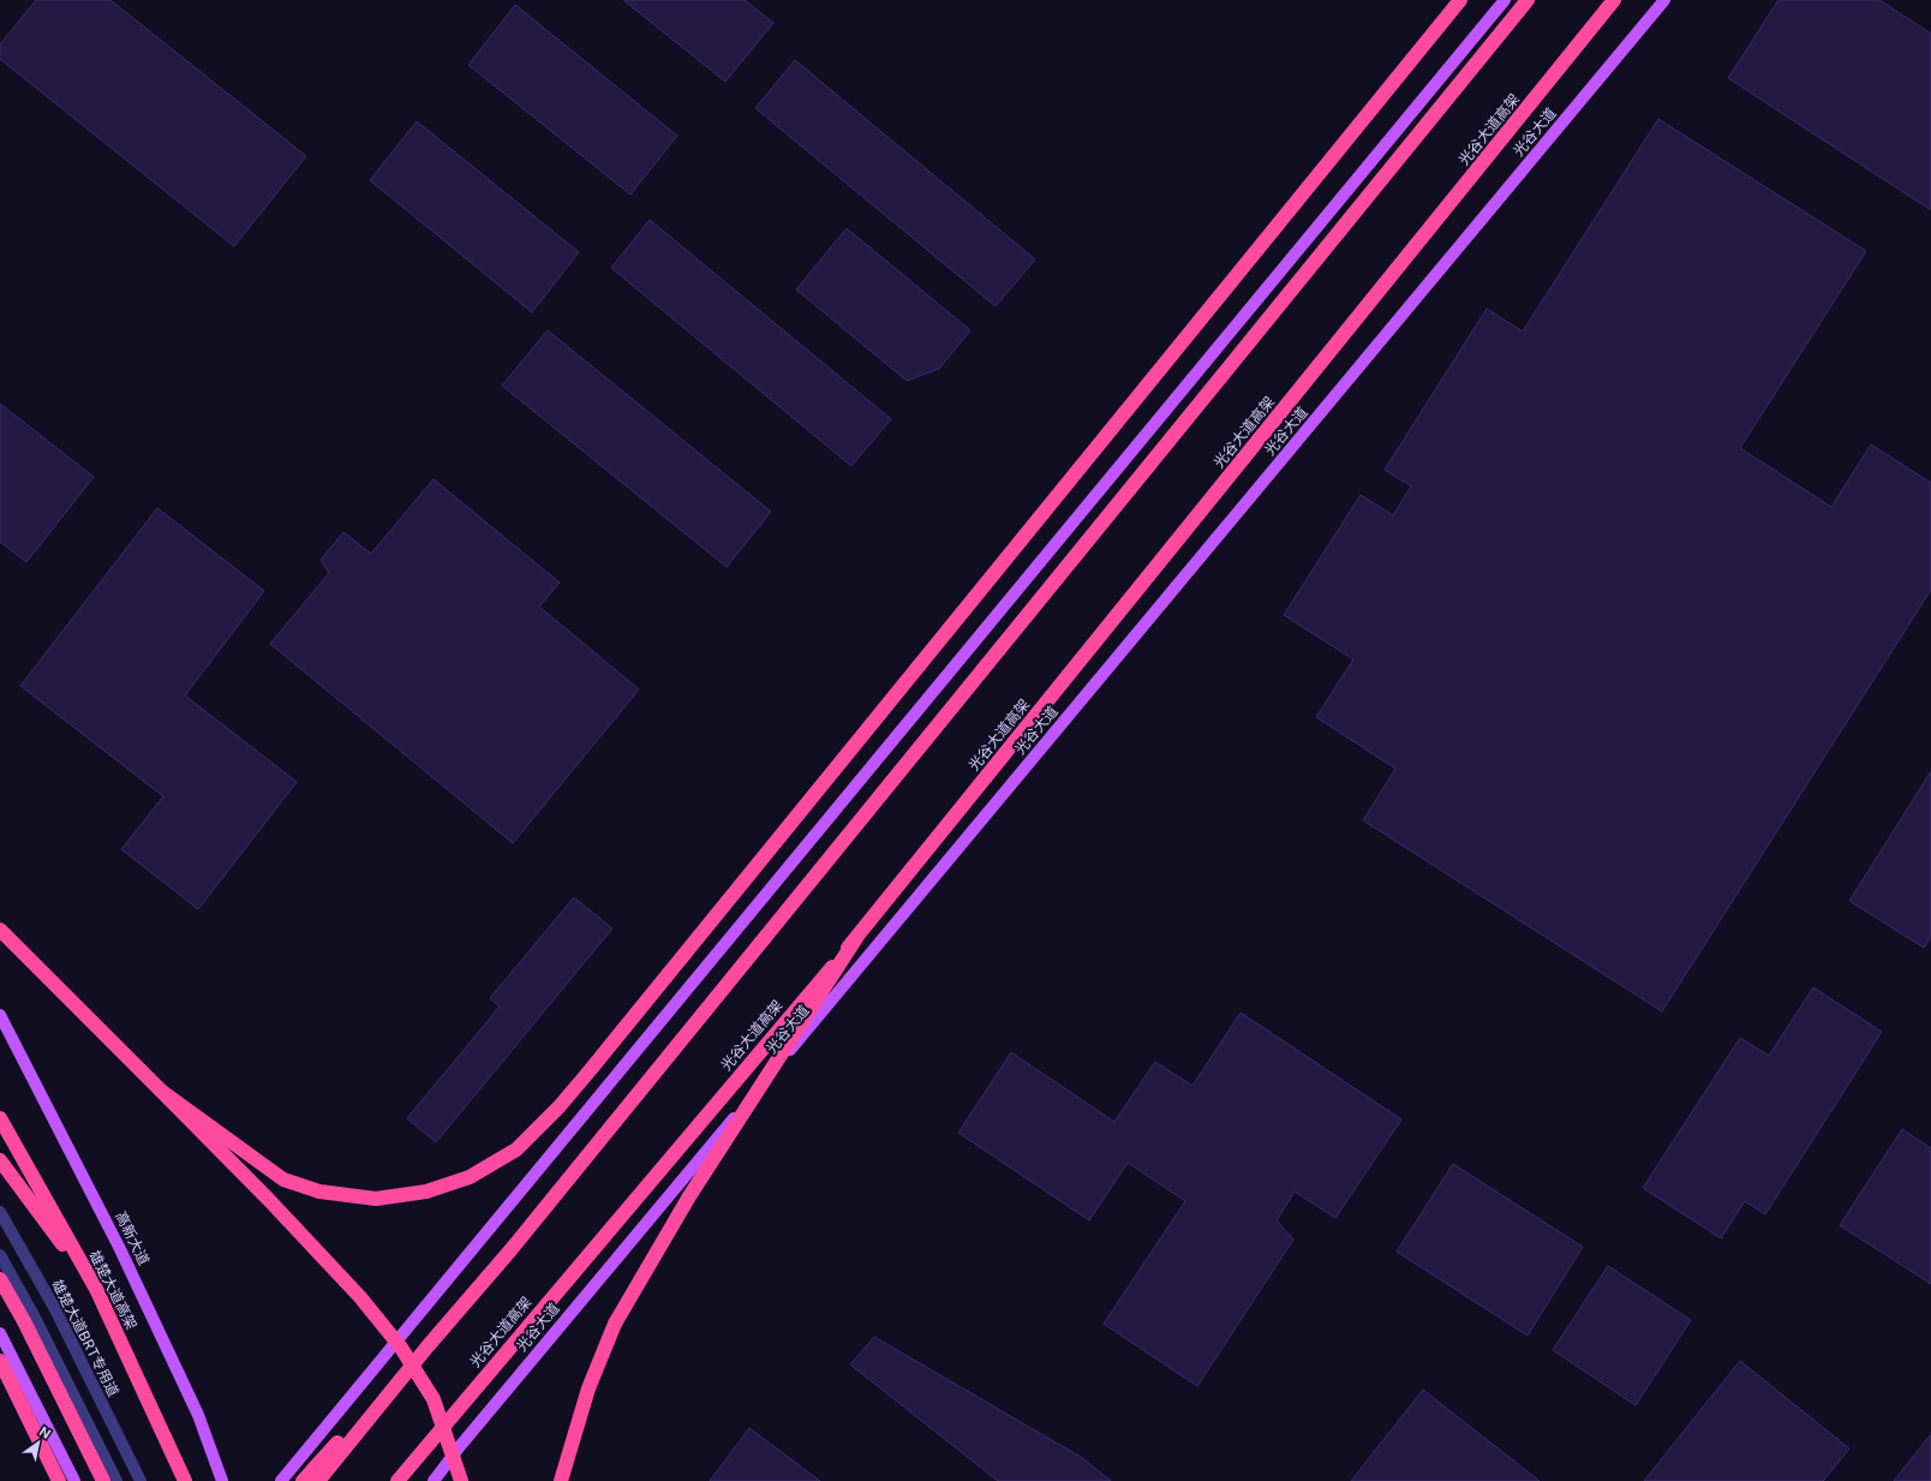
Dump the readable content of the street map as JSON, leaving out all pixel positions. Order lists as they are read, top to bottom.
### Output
{
  "streets": {
    "highway": ["光谷大道高架", "雄楚大道高架"],
    "main road": ["光谷大道", "高新大道"],
    "lane": ["雄楚大道BRT专用道"]
  },
  "north": "top right"
}
